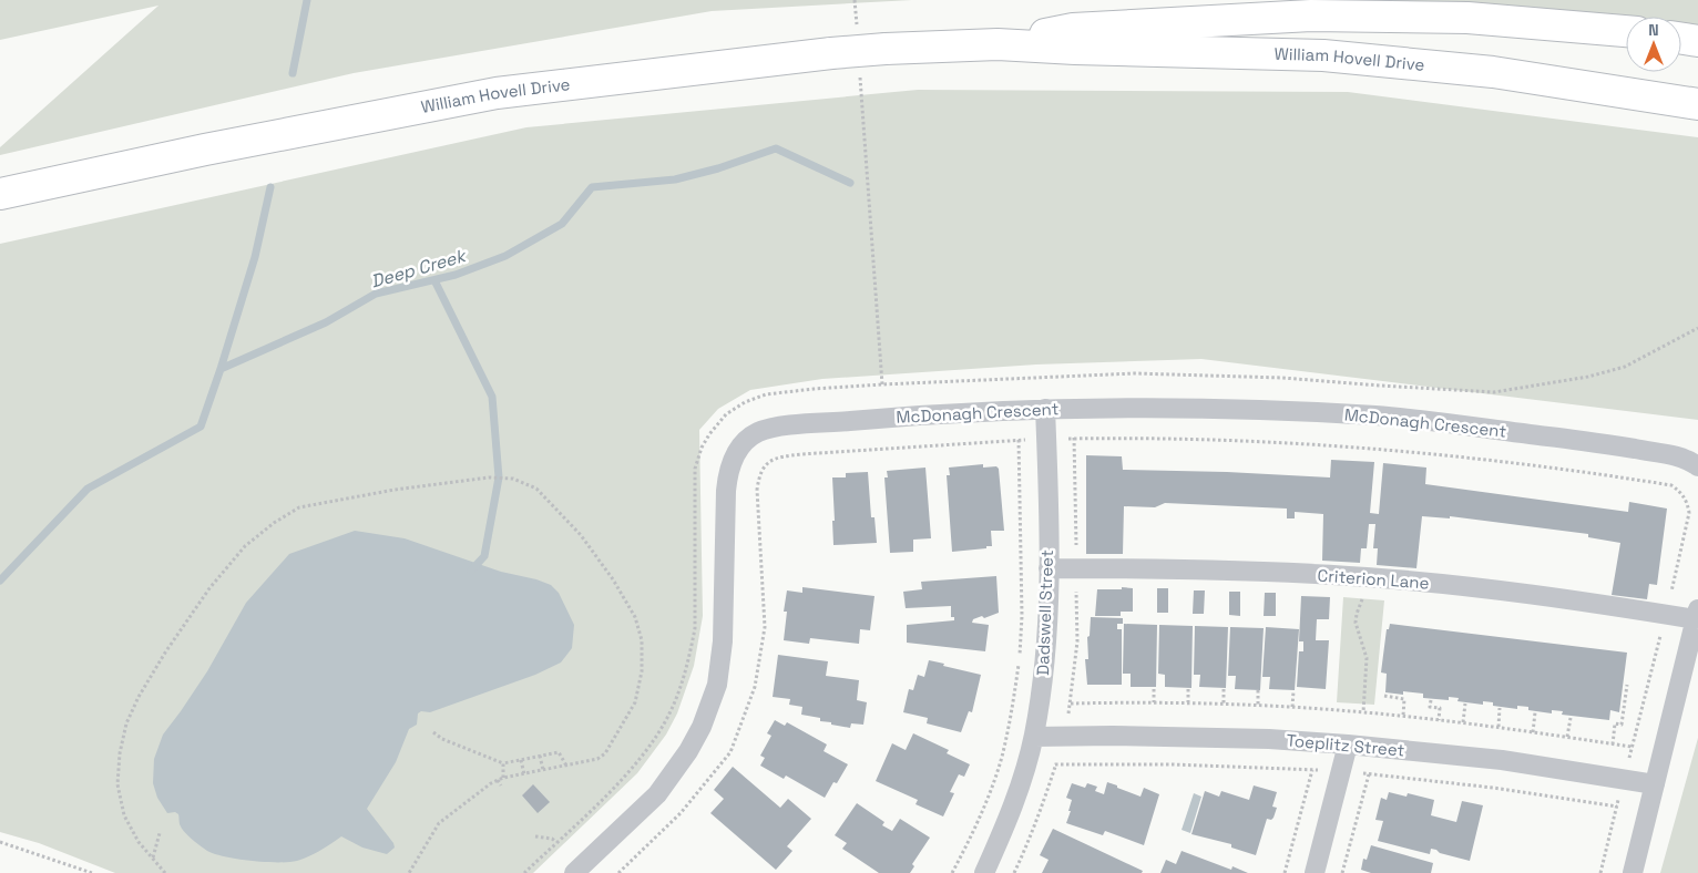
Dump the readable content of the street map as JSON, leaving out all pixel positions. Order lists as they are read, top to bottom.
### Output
{
  "streets": {
    "main road": ["William Hovell Drive"],
    "street": [
      "McDonagh Crescent",
      "Criterion Lane",
      "Dadswell Street",
      "Toeplitz Street"
    ]
  },
  "crossings": [
    ["McDonagh Crescent", "Dadswell Street"],
    ["Criterion Lane", "Dadswell Street"],
    ["Dadswell Street", "Toeplitz Street"]
  ],
  "water": ["Deep Creek"],
  "north": "top"
}
